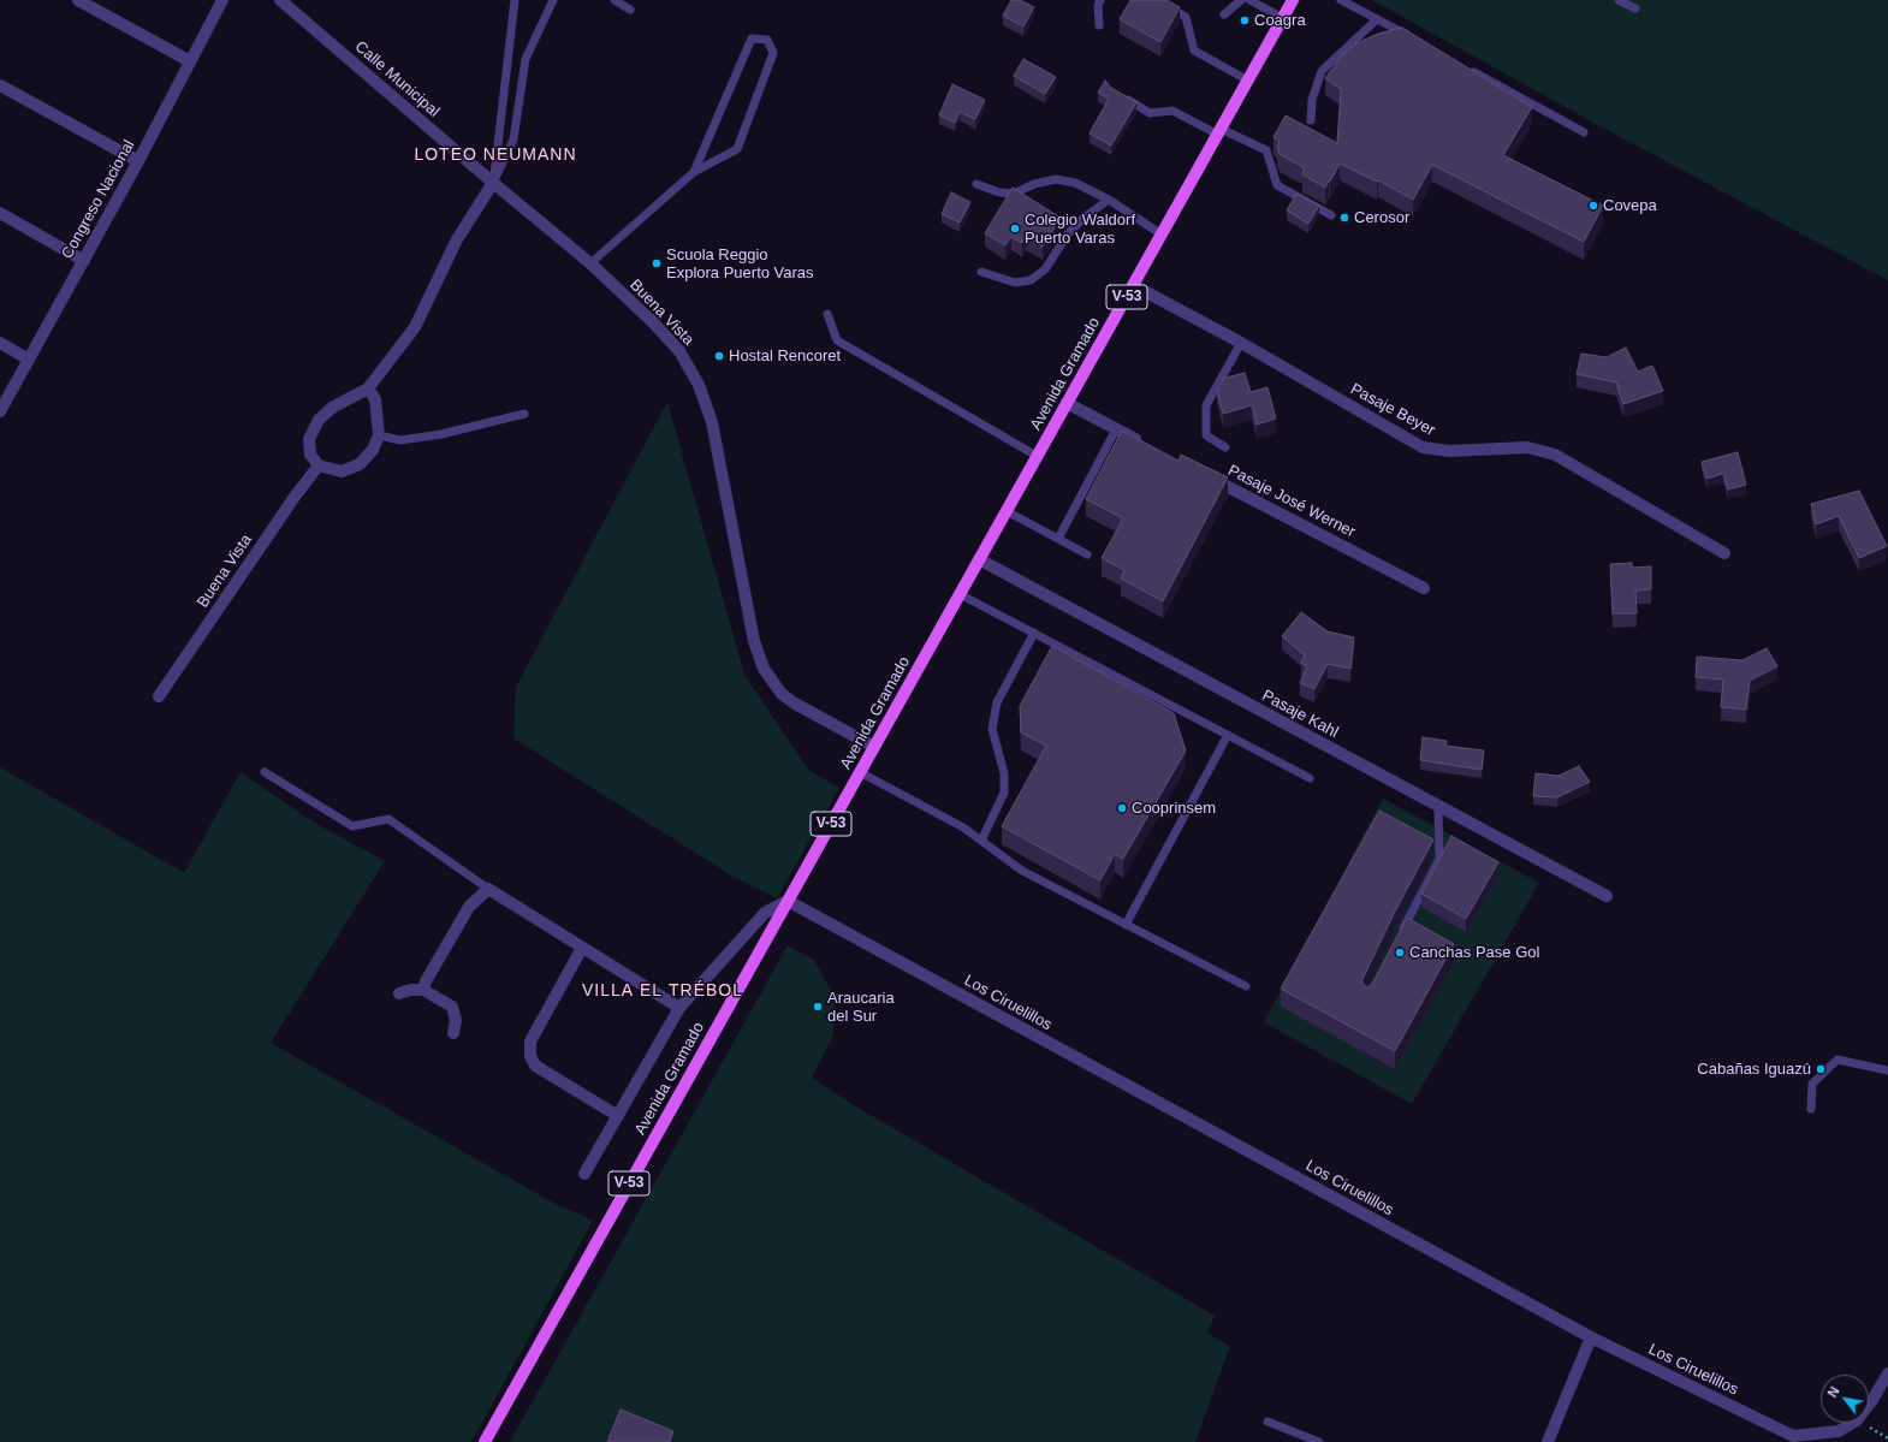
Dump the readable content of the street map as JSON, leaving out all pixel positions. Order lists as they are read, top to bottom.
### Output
{
  "streets": {
    "main road": ["V-53", "Avenida Gramado"],
    "street": [
      "Calle Municipal",
      "Congreso Nacional",
      "Buena Vista",
      "Pasaje Beyer",
      "Pasaje José Werner",
      "Pasaje Kahl",
      "Los Ciruelillos"
    ]
  },
  "crossings": [
    ["Calle Municipal", "Buena Vista"],
    ["Buena Vista", "Avenida Gramado"],
    ["Avenida Gramado", "Pasaje Beyer"],
    ["Avenida Gramado", "Pasaje Kahl"],
    ["Avenida Gramado", "Los Ciruelillos"]
  ],
  "districts": ["LOTEO NEUMANN", "VILLA EL TRÉBOL"],
  "places": [
    "Coagra",
    "Covepa",
    "Cerosor",
    "Colegio Waldorf Puerto Varas",
    "Scuola Reggio Explora Puerto Varas",
    "Hostal Rencoret",
    "Cooprinsem",
    "Canchas Pase Gol",
    "Araucaria del Sur",
    "Cabañas Iguazú"
  ],
  "north": "top left"
}
